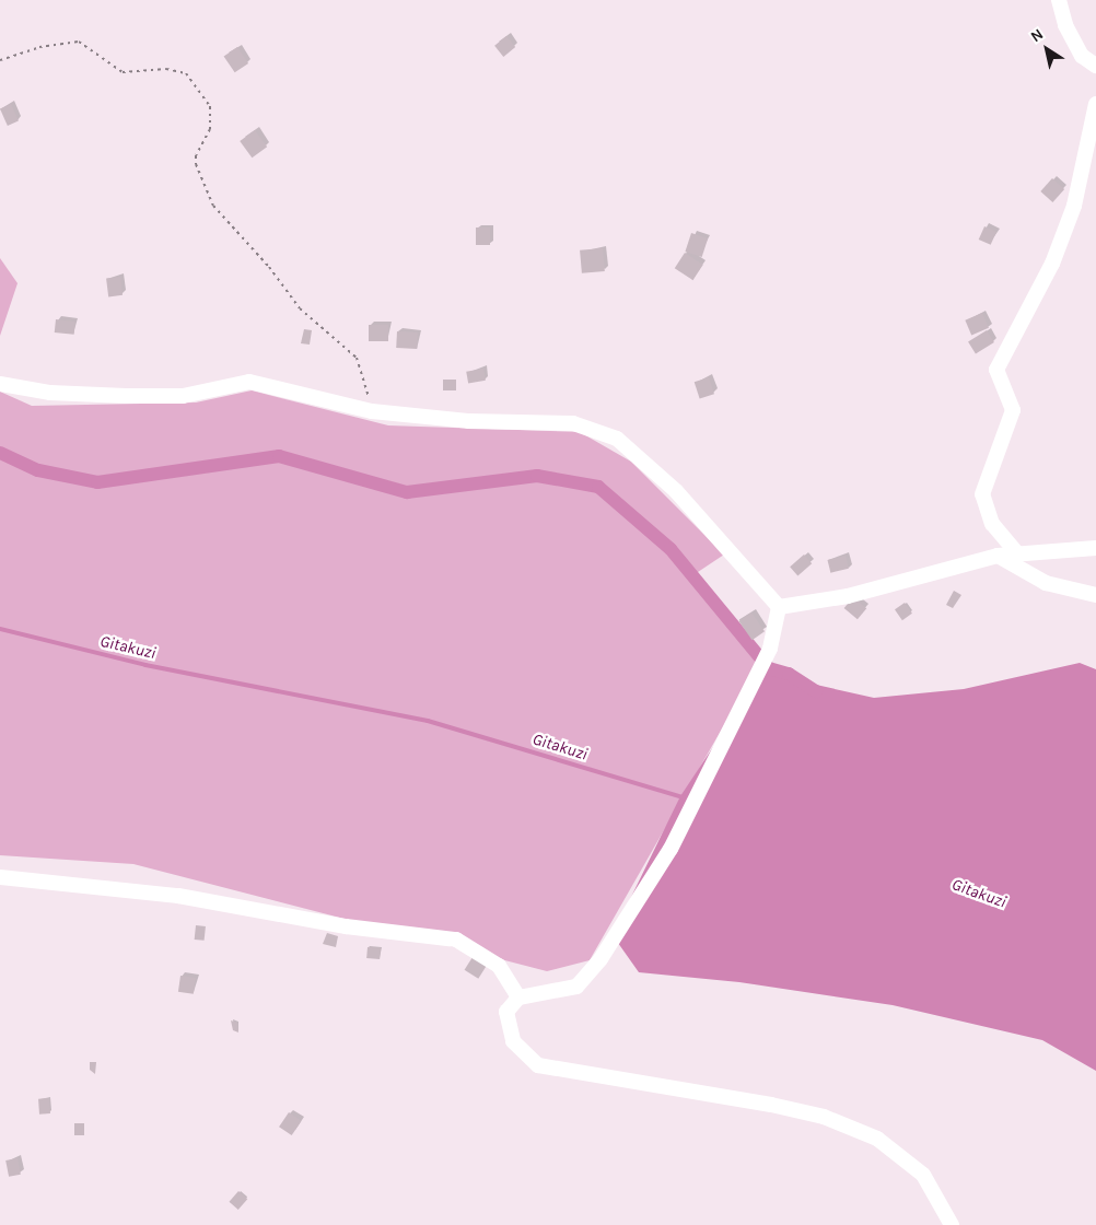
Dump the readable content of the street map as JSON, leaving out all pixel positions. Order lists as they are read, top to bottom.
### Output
{
  "water": ["Gitakuzi"],
  "north": "top left"
}
